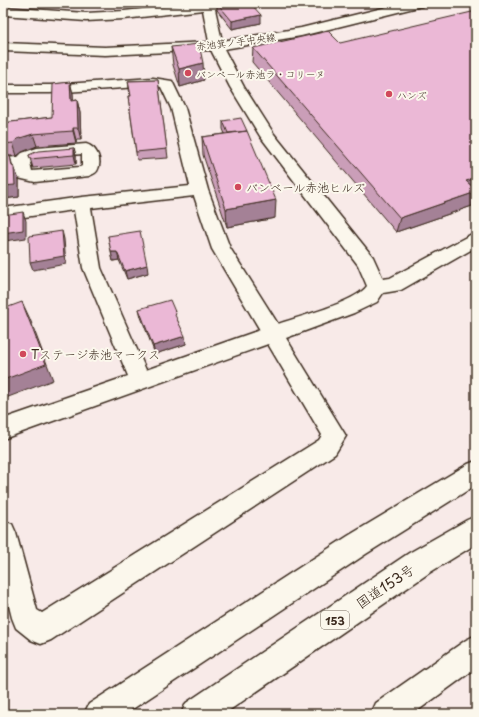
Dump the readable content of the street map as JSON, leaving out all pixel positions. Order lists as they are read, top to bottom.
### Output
{
  "streets": {
    "highway": ["国道153号", "153"],
    "street": ["赤池箕ノ手中央線"]
  },
  "places": [
    "バンベール赤池ラ・コリーヌ",
    "ハンズ",
    "バンベール赤池ヒルズ",
    "Tステージ赤池マークス"
  ]
}
